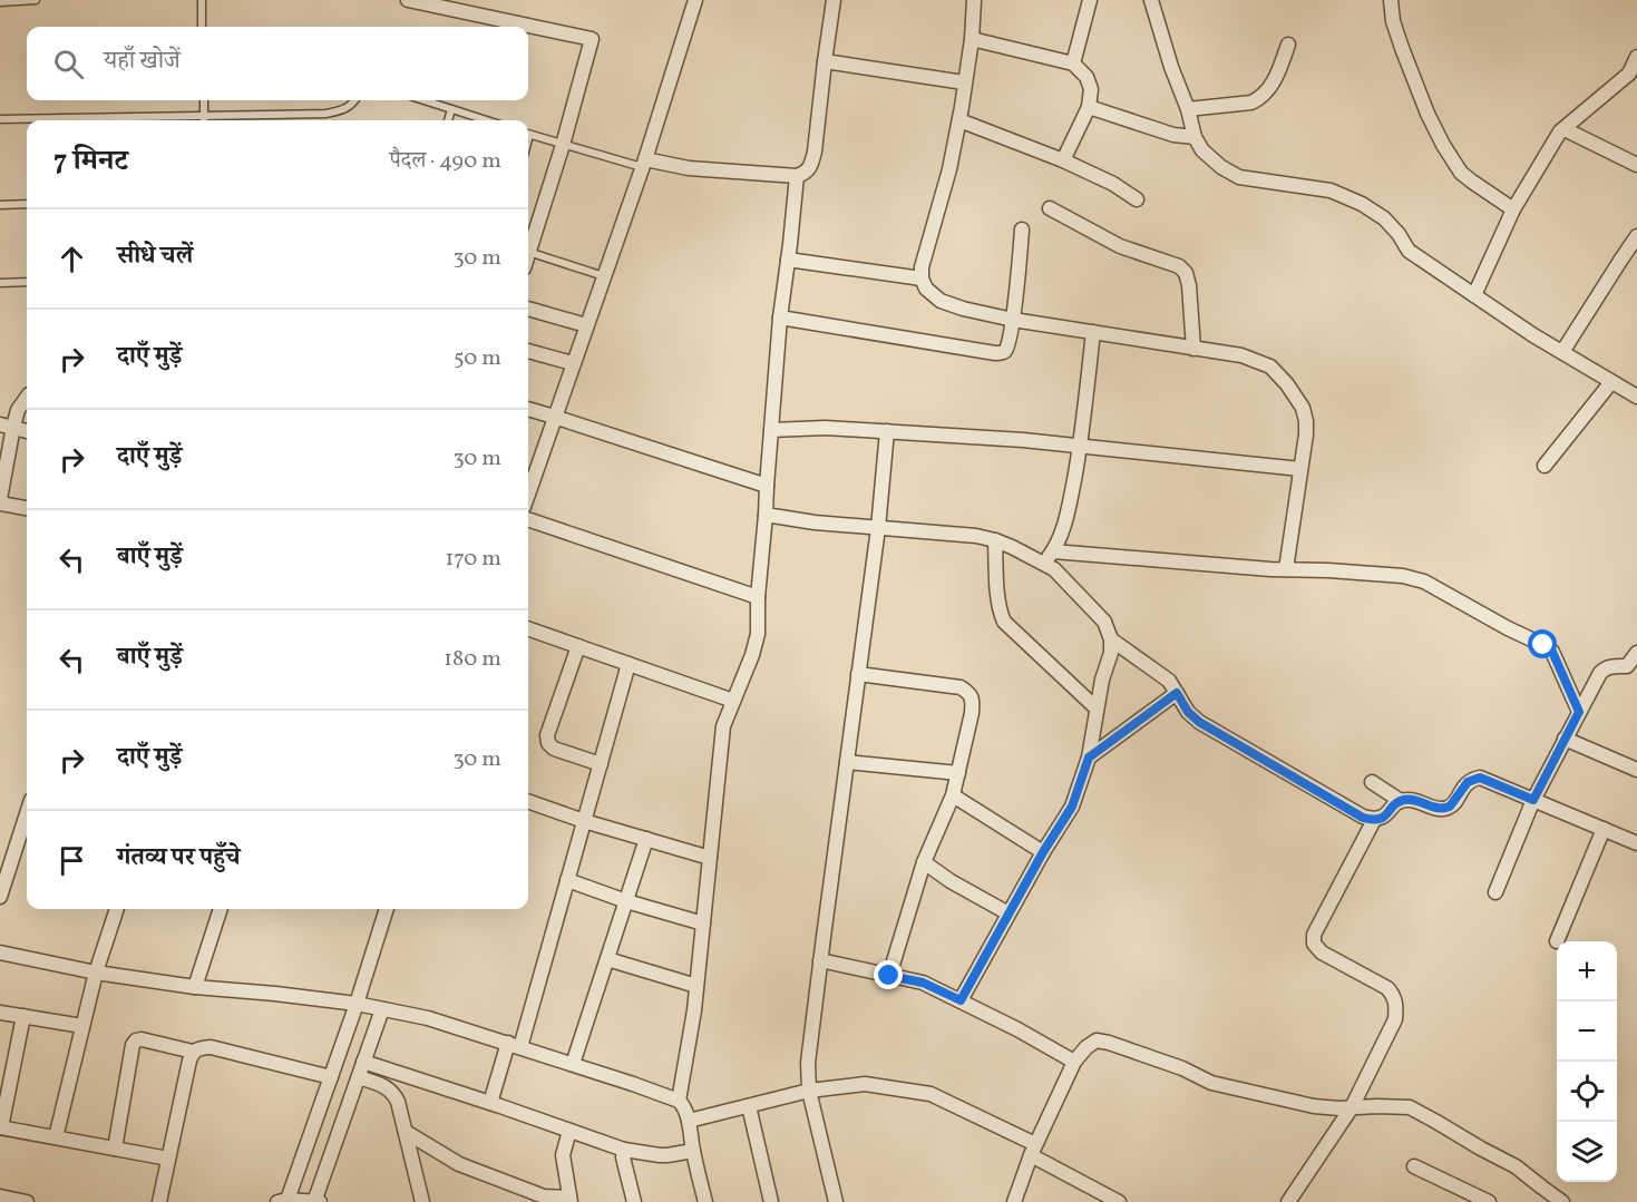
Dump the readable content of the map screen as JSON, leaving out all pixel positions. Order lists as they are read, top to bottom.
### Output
{
  "page": {
    "search": "यहाँ खोजें",
    "heading": ["7 मिनट", "पैदल · 490 m"],
    "list": [
      ["सीधे चलें", "30 m"],
      ["दाएँ मुड़ें", "50 m"],
      ["दाएँ मुड़ें", "30 m"],
      ["बाएँ मुड़ें", "170 m"],
      ["बाएँ मुड़ें", "180 m"],
      ["दाएँ मुड़ें", "30 m"],
      "गंतव्य पर पहुँचे"
    ],
    "map_buttons": ["+", "−"]
  }
}
